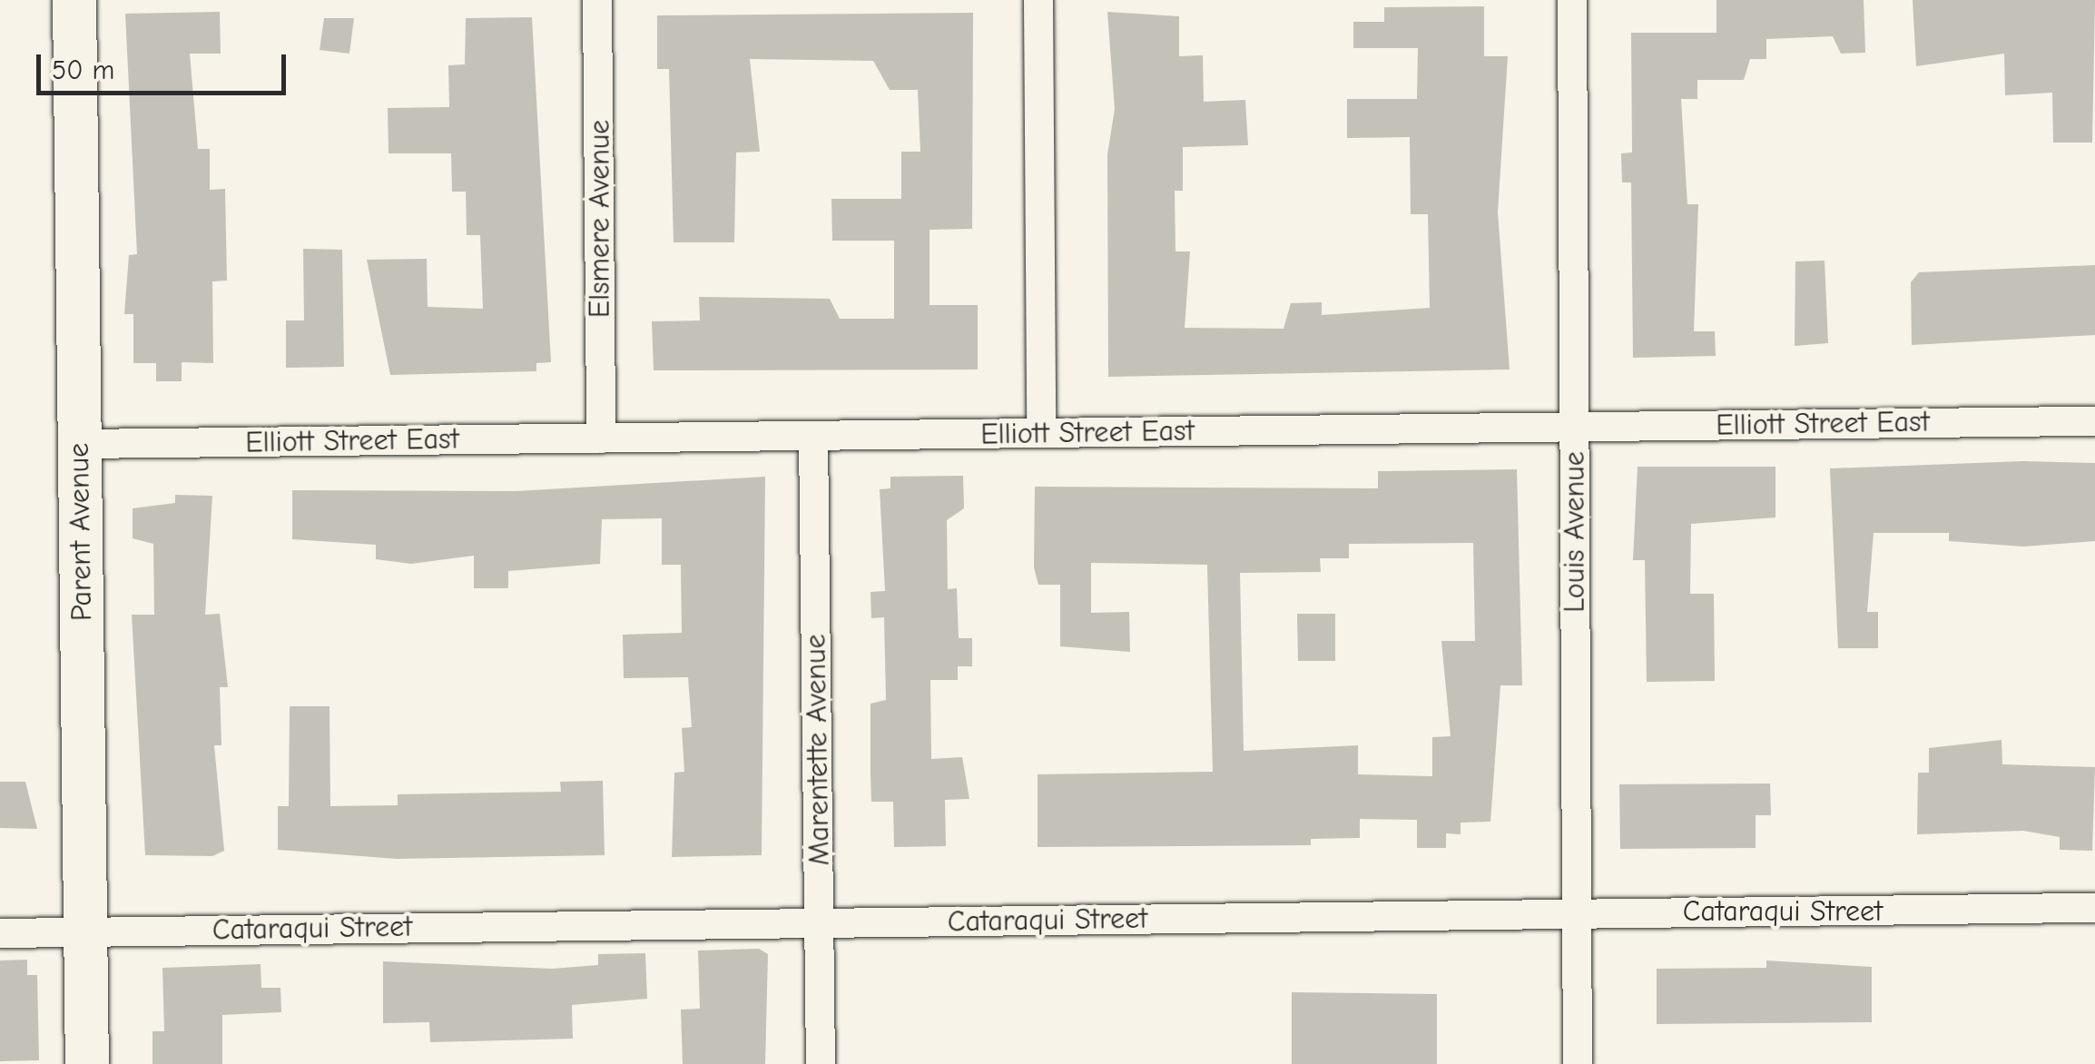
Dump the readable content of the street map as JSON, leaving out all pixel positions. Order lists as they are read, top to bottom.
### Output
{
  "streets": {
    "street": [
      "Elsmere Avenue",
      "Elliott Street East",
      "Parent Avenue",
      "Louis Avenue",
      "Marentette Avenue",
      "Cataraqui Street"
    ]
  },
  "crossings": [
    ["Elsmere Avenue", "Elliott Street East"],
    ["Elliott Street East", "Parent Avenue"],
    ["Elliott Street East", "Louis Avenue"],
    ["Elliott Street East", "Marentette Avenue"],
    ["Parent Avenue", "Cataraqui Street"],
    ["Louis Avenue", "Cataraqui Street"],
    ["Marentette Avenue", "Cataraqui Street"]
  ],
  "scale_bar": "50 m"
}
